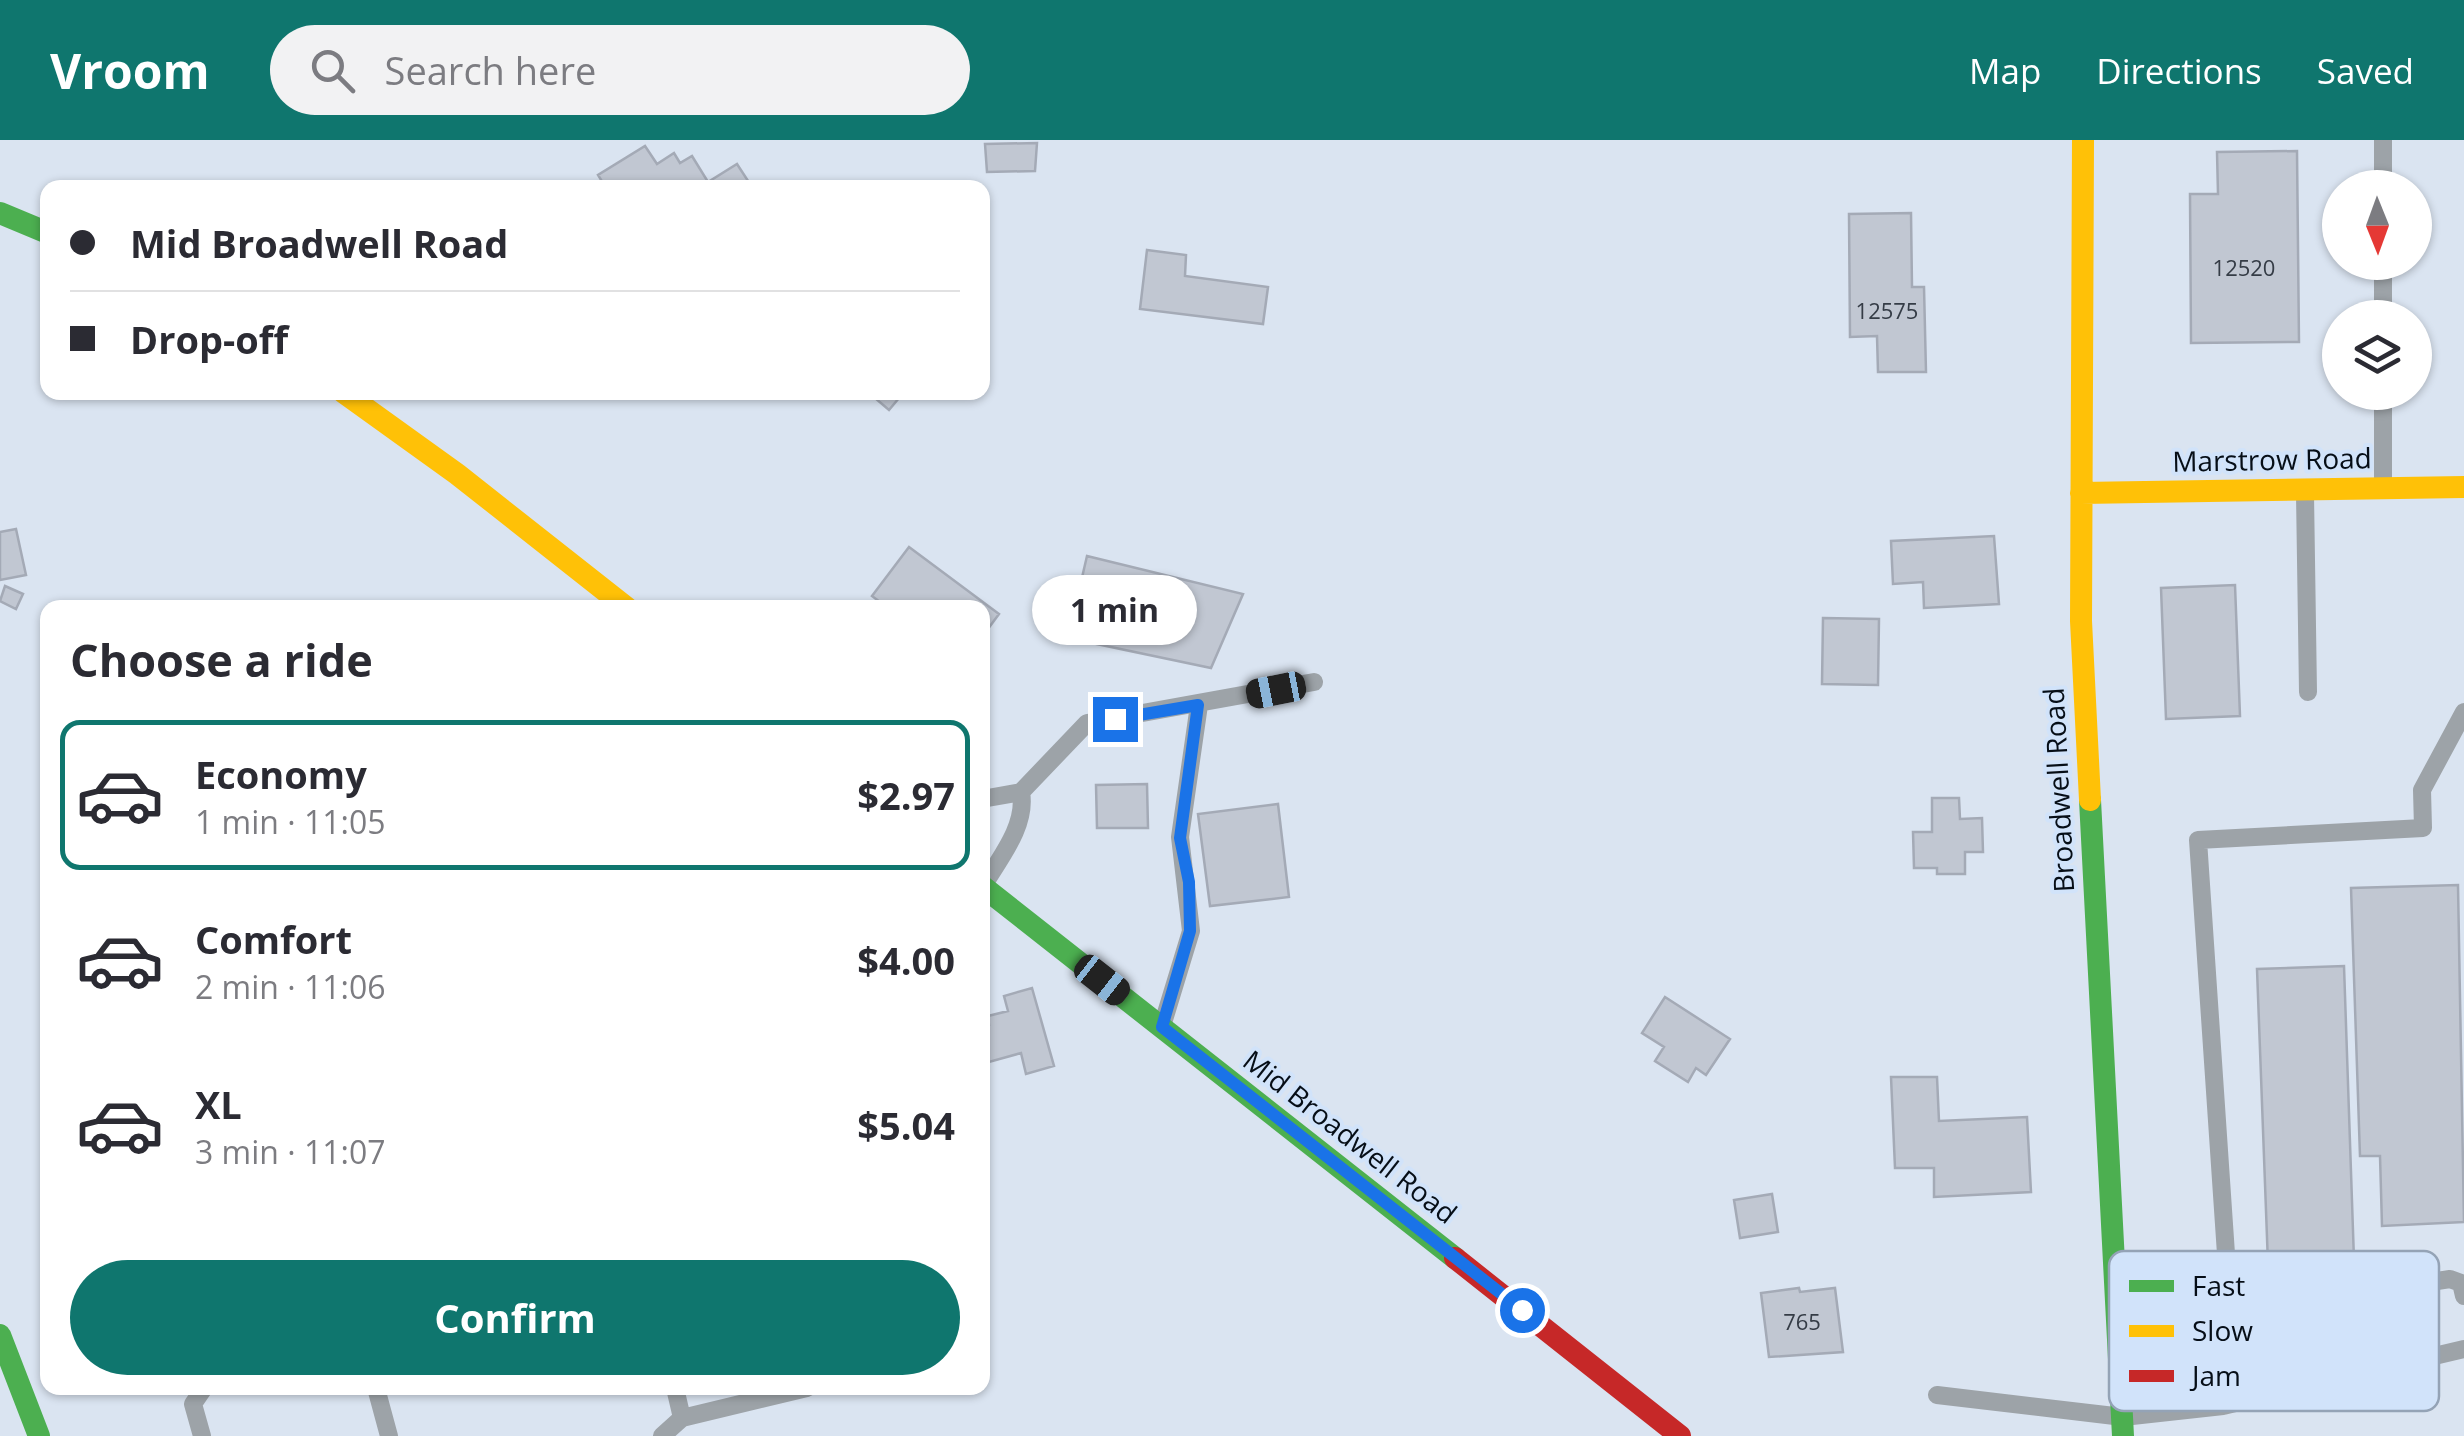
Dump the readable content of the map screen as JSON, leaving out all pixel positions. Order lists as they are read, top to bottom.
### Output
{
  "streets": {
    "street": ["Marstrow Road", "Broadwell Road", "Mid Broadwell Road"]
  },
  "crossings": [
    ["Marstrow Road", "Broadwell Road"]
  ],
  "house_numbers": ["12520", "12575", "765"],
  "legend": ["Fast", "Slow", "Jam"],
  "north": "bottom",
  "page": {
    "header": "Vroom",
    "search": "Search here",
    "nav": ["Map", "Directions", "Saved"],
    "banner": ["Mid Broadwell Road", "Drop-off"],
    "bubble": "1 min",
    "heading": "Choose a ride",
    "list": [
      {
        "name": "Economy",
        "note": "1 min · 11:05",
        "value": "$2.97"
      },
      {
        "name": "Comfort",
        "note": "2 min · 11:06",
        "value": "$4.00"
      },
      {
        "name": "XL",
        "note": "3 min · 11:07",
        "value": "$5.04"
      }
    ],
    "buttons": "Confirm"
  }
}
